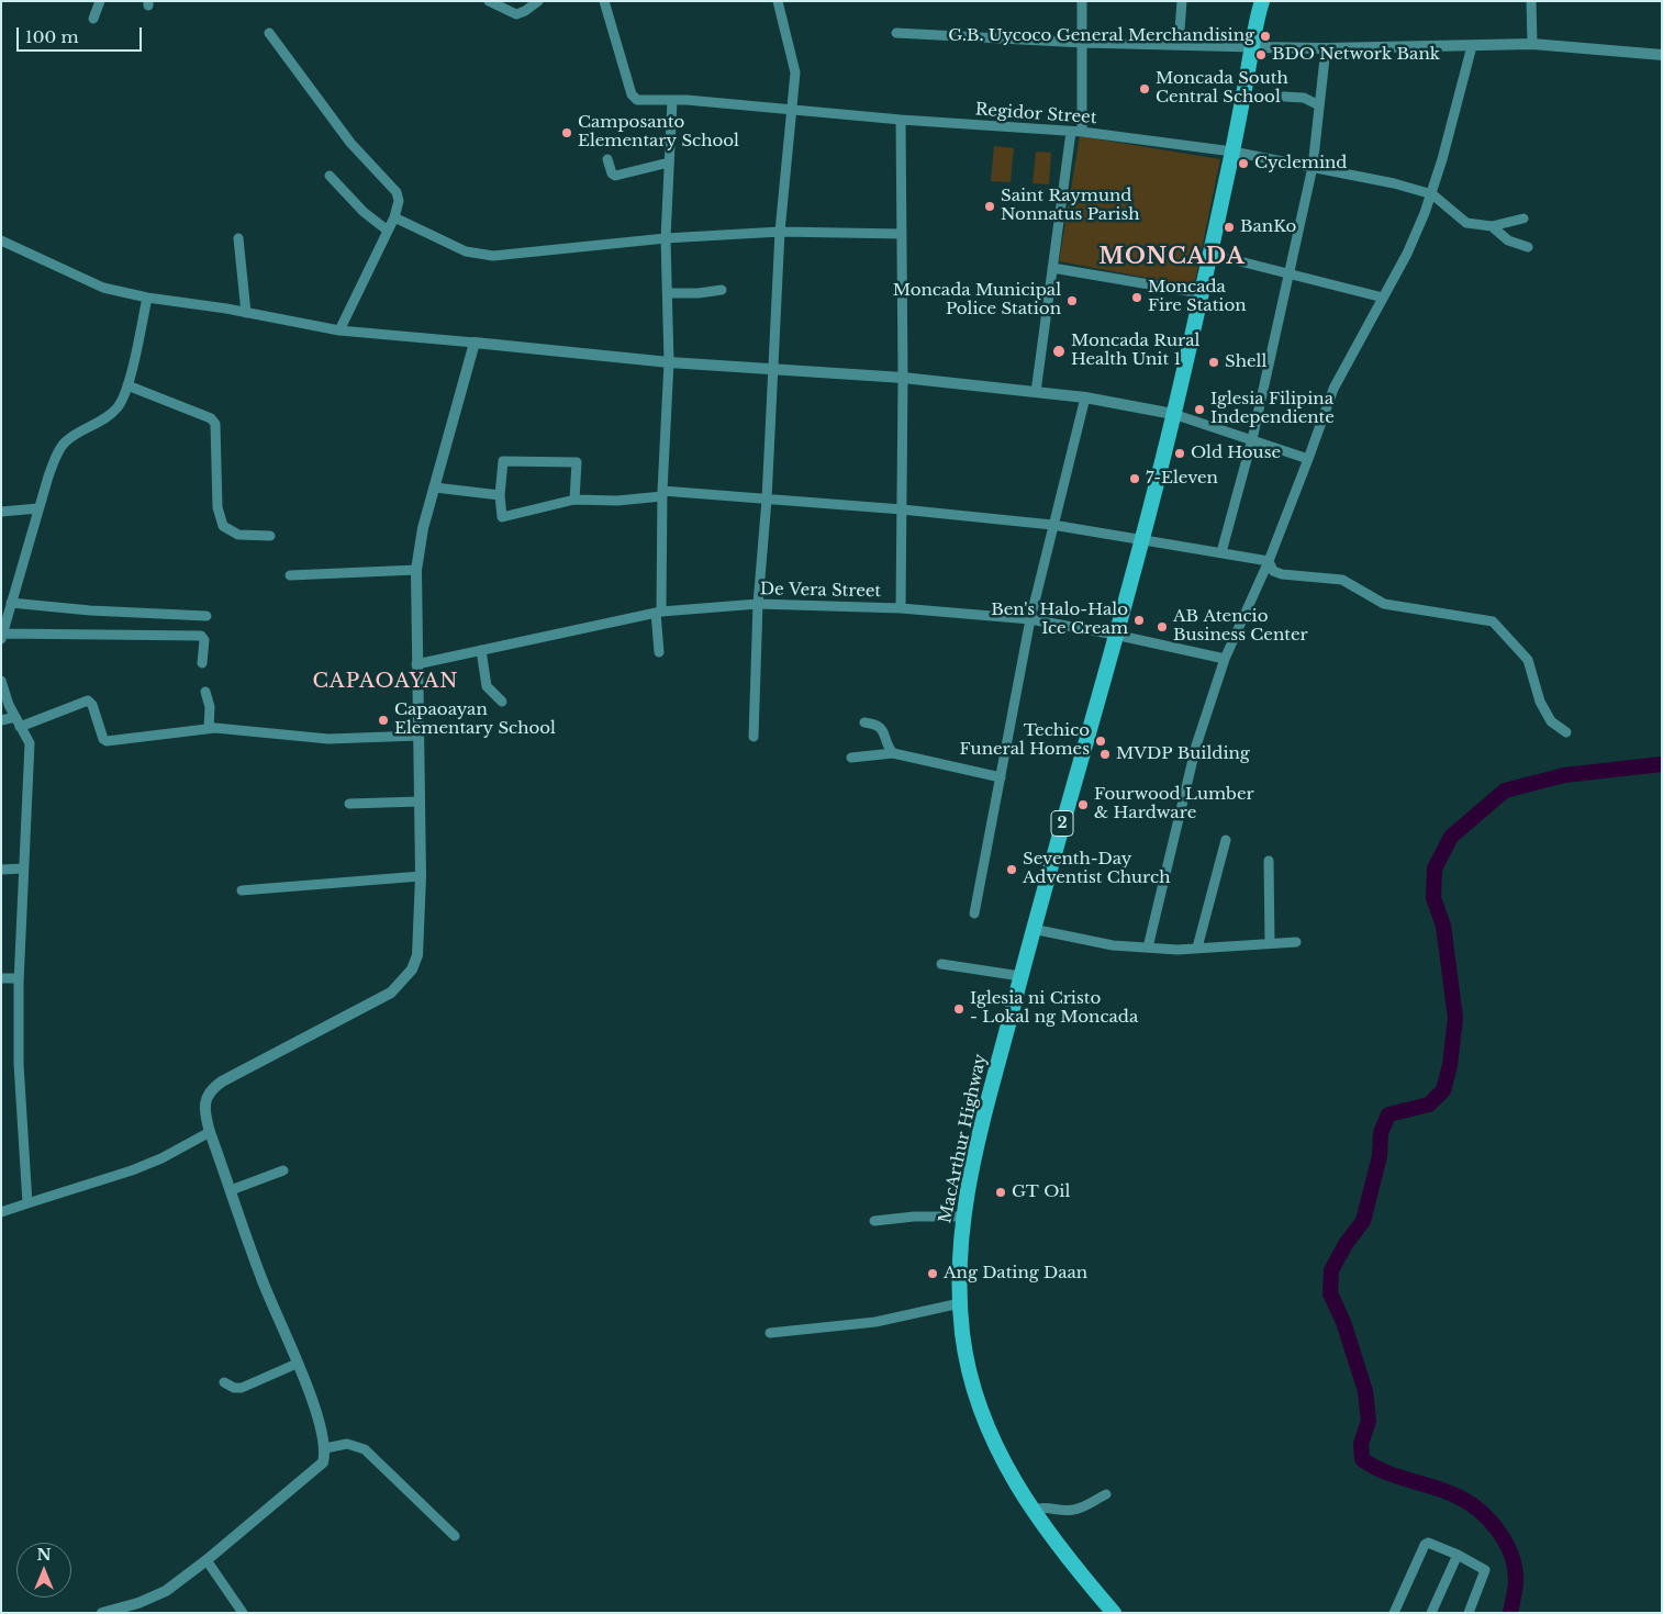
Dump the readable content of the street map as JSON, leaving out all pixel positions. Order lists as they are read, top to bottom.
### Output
{
  "streets": {
    "highway": ["2", "MacArthur Highway"],
    "street": ["Regidor Street", "De Vera Street"]
  },
  "crossings": [
    ["Regidor Street", "MacArthur Highway"],
    ["De Vera Street", "MacArthur Highway"]
  ],
  "districts": ["MONCADA", "CAPAOAYAN"],
  "places": [
    "G.B. Uycoco General Merchandising",
    "BDO Network Bank",
    "Moncada South Central School",
    "Camposanto Elementary School",
    "Cyclemind",
    "Saint Raymund Nonnatus Parish",
    "BanKo",
    "Moncada Fire Station",
    "Moncada Municipal Police Station",
    "Moncada Rural Health Unit 1",
    "Shell",
    "Iglesia Filipina Independiente",
    "Old House",
    "7-Eleven",
    "Ben's Halo-Halo Ice Cream",
    "AB Atencio Business Center",
    "Capaoayan Elementary School",
    "Techico Funeral Homes",
    "MVDP Building",
    "Fourwood Lumber & Hardware",
    "Seventh-Day Adventist Church",
    "Iglesia ni Cristo - Lokal ng Moncada",
    "GT Oil",
    "Ang Dating Daan"
  ],
  "scale_bar": "100 m",
  "north": "top"
}
